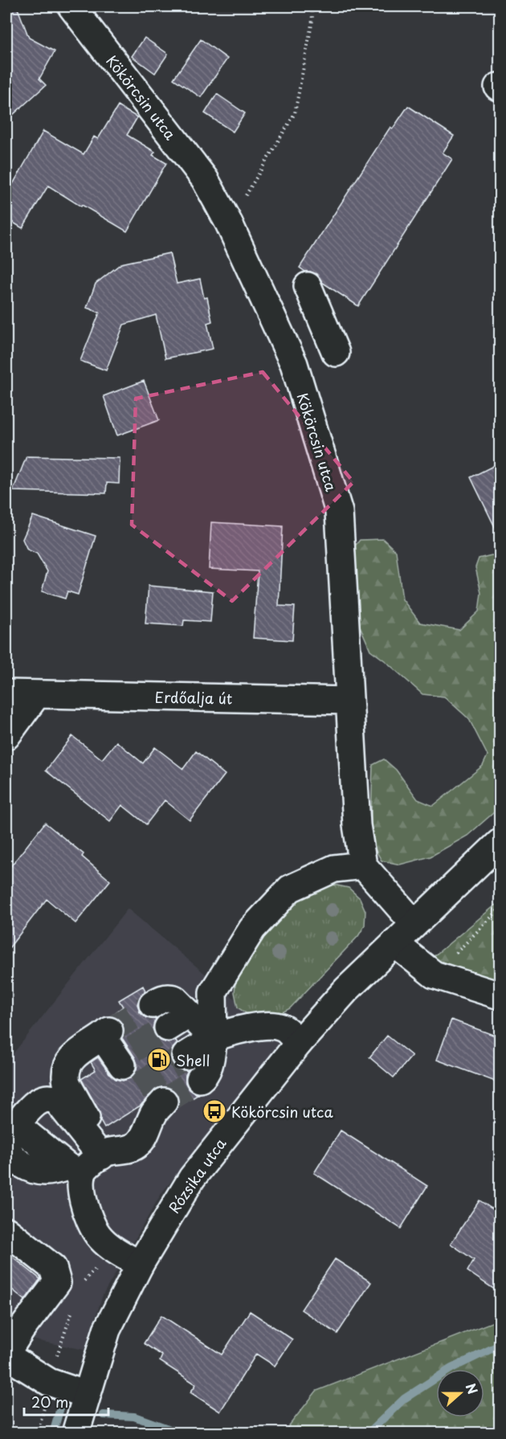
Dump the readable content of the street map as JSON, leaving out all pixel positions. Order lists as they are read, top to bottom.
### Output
{
  "streets": {
    "street": ["Kökörcsin utca", "Erdőalja út", "Rózsika utca"]
  },
  "crossings": [
    ["Kökörcsin utca", "Erdőalja út"]
  ],
  "places": {
    "fuel station": ["Shell"],
    "bus stop": ["Kökörcsin utca"]
  },
  "scale_bar": "20 m",
  "north": "right"
}
